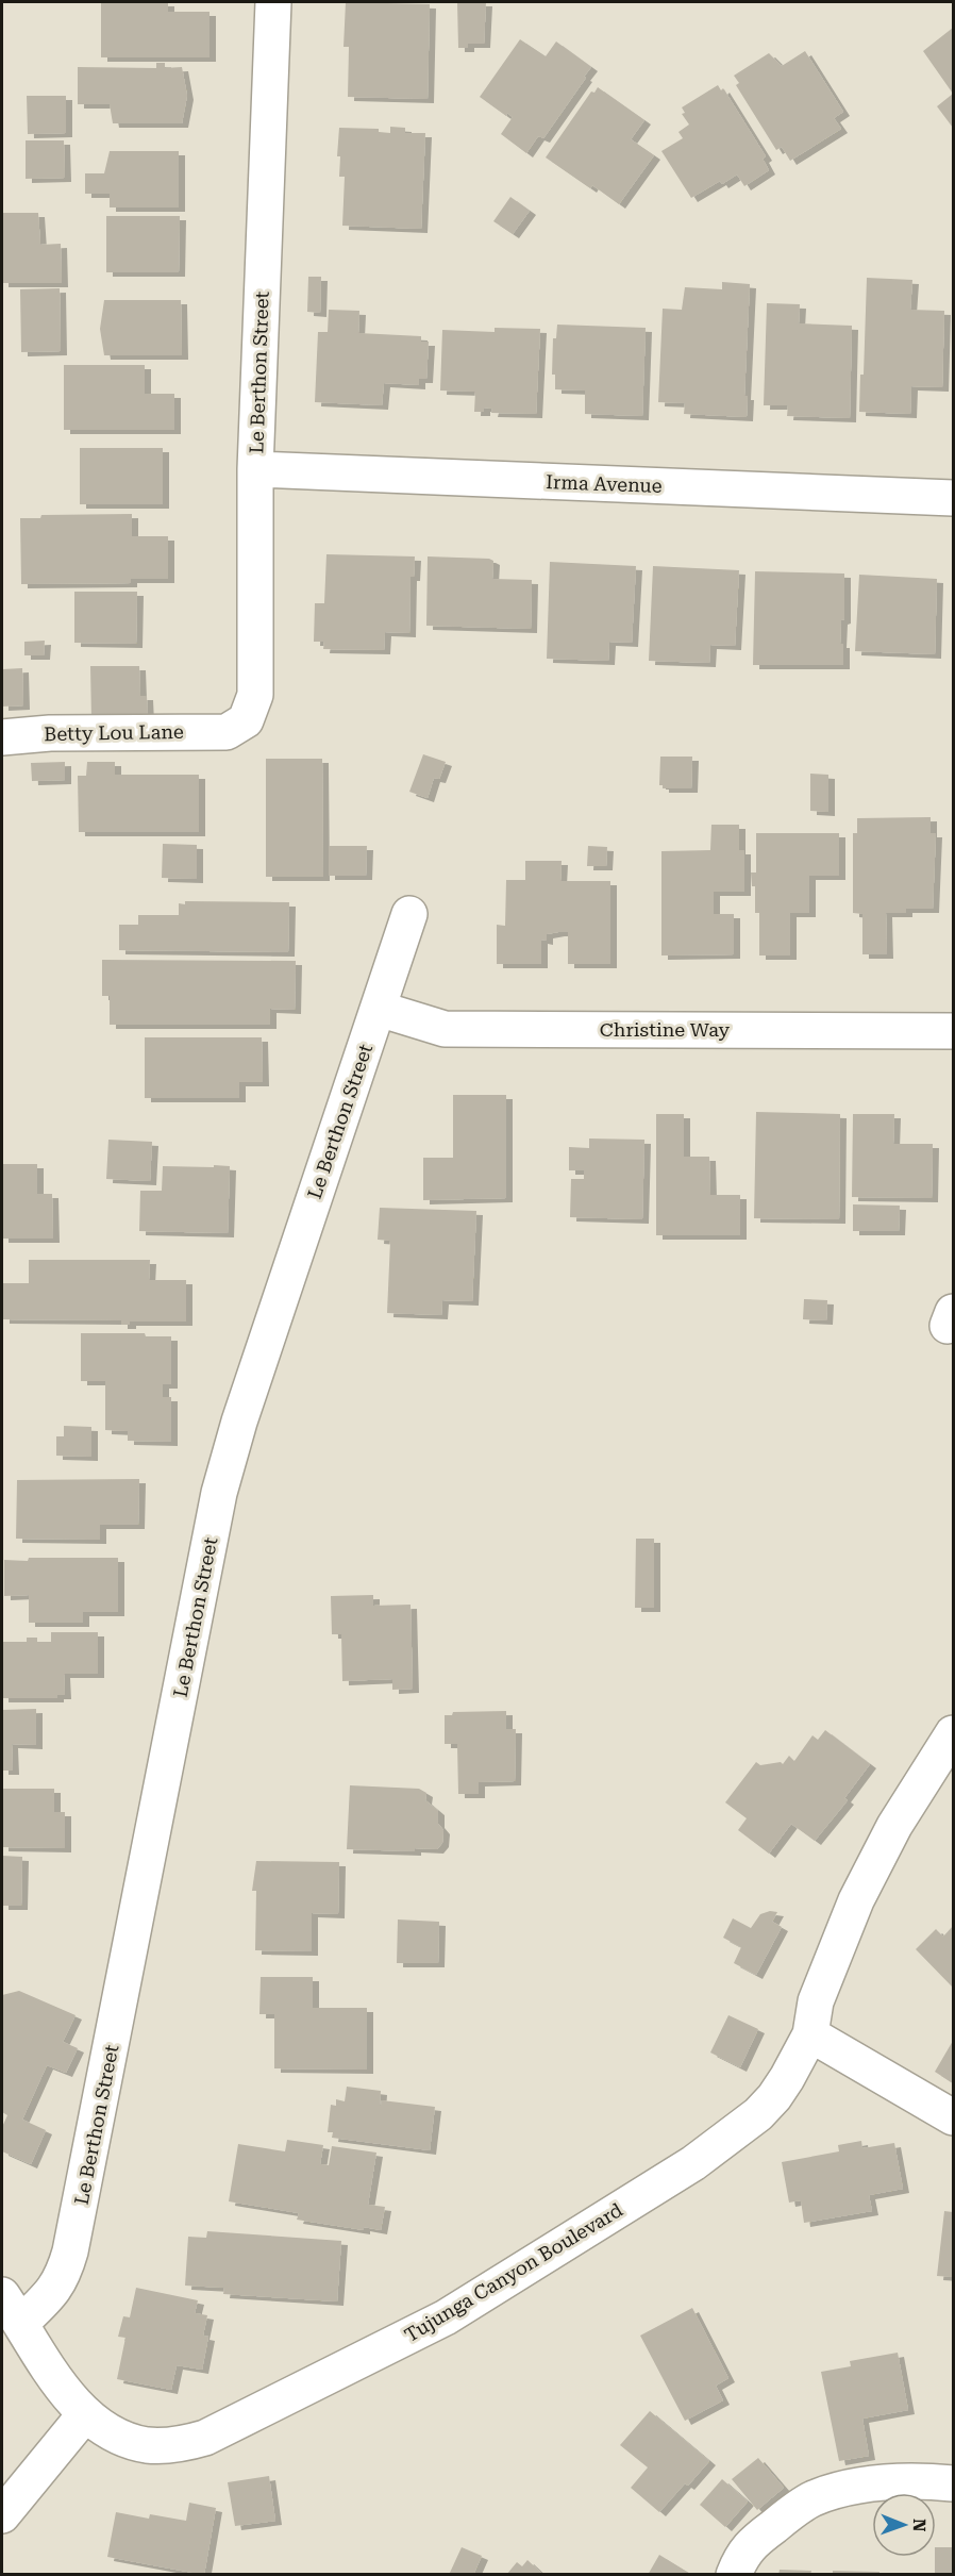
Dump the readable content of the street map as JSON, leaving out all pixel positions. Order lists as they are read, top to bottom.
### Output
{
  "streets": {
    "street": [
      "Le Berthon Street",
      "Irma Avenue",
      "Betty Lou Lane",
      "Christine Way",
      "Tujunga Canyon Boulevard"
    ]
  },
  "crossings": [
    ["Le Berthon Street", "Irma Avenue"],
    ["Le Berthon Street", "Betty Lou Lane"],
    ["Le Berthon Street", "Christine Way"],
    ["Le Berthon Street", "Tujunga Canyon Boulevard"]
  ],
  "north": "right"
}
